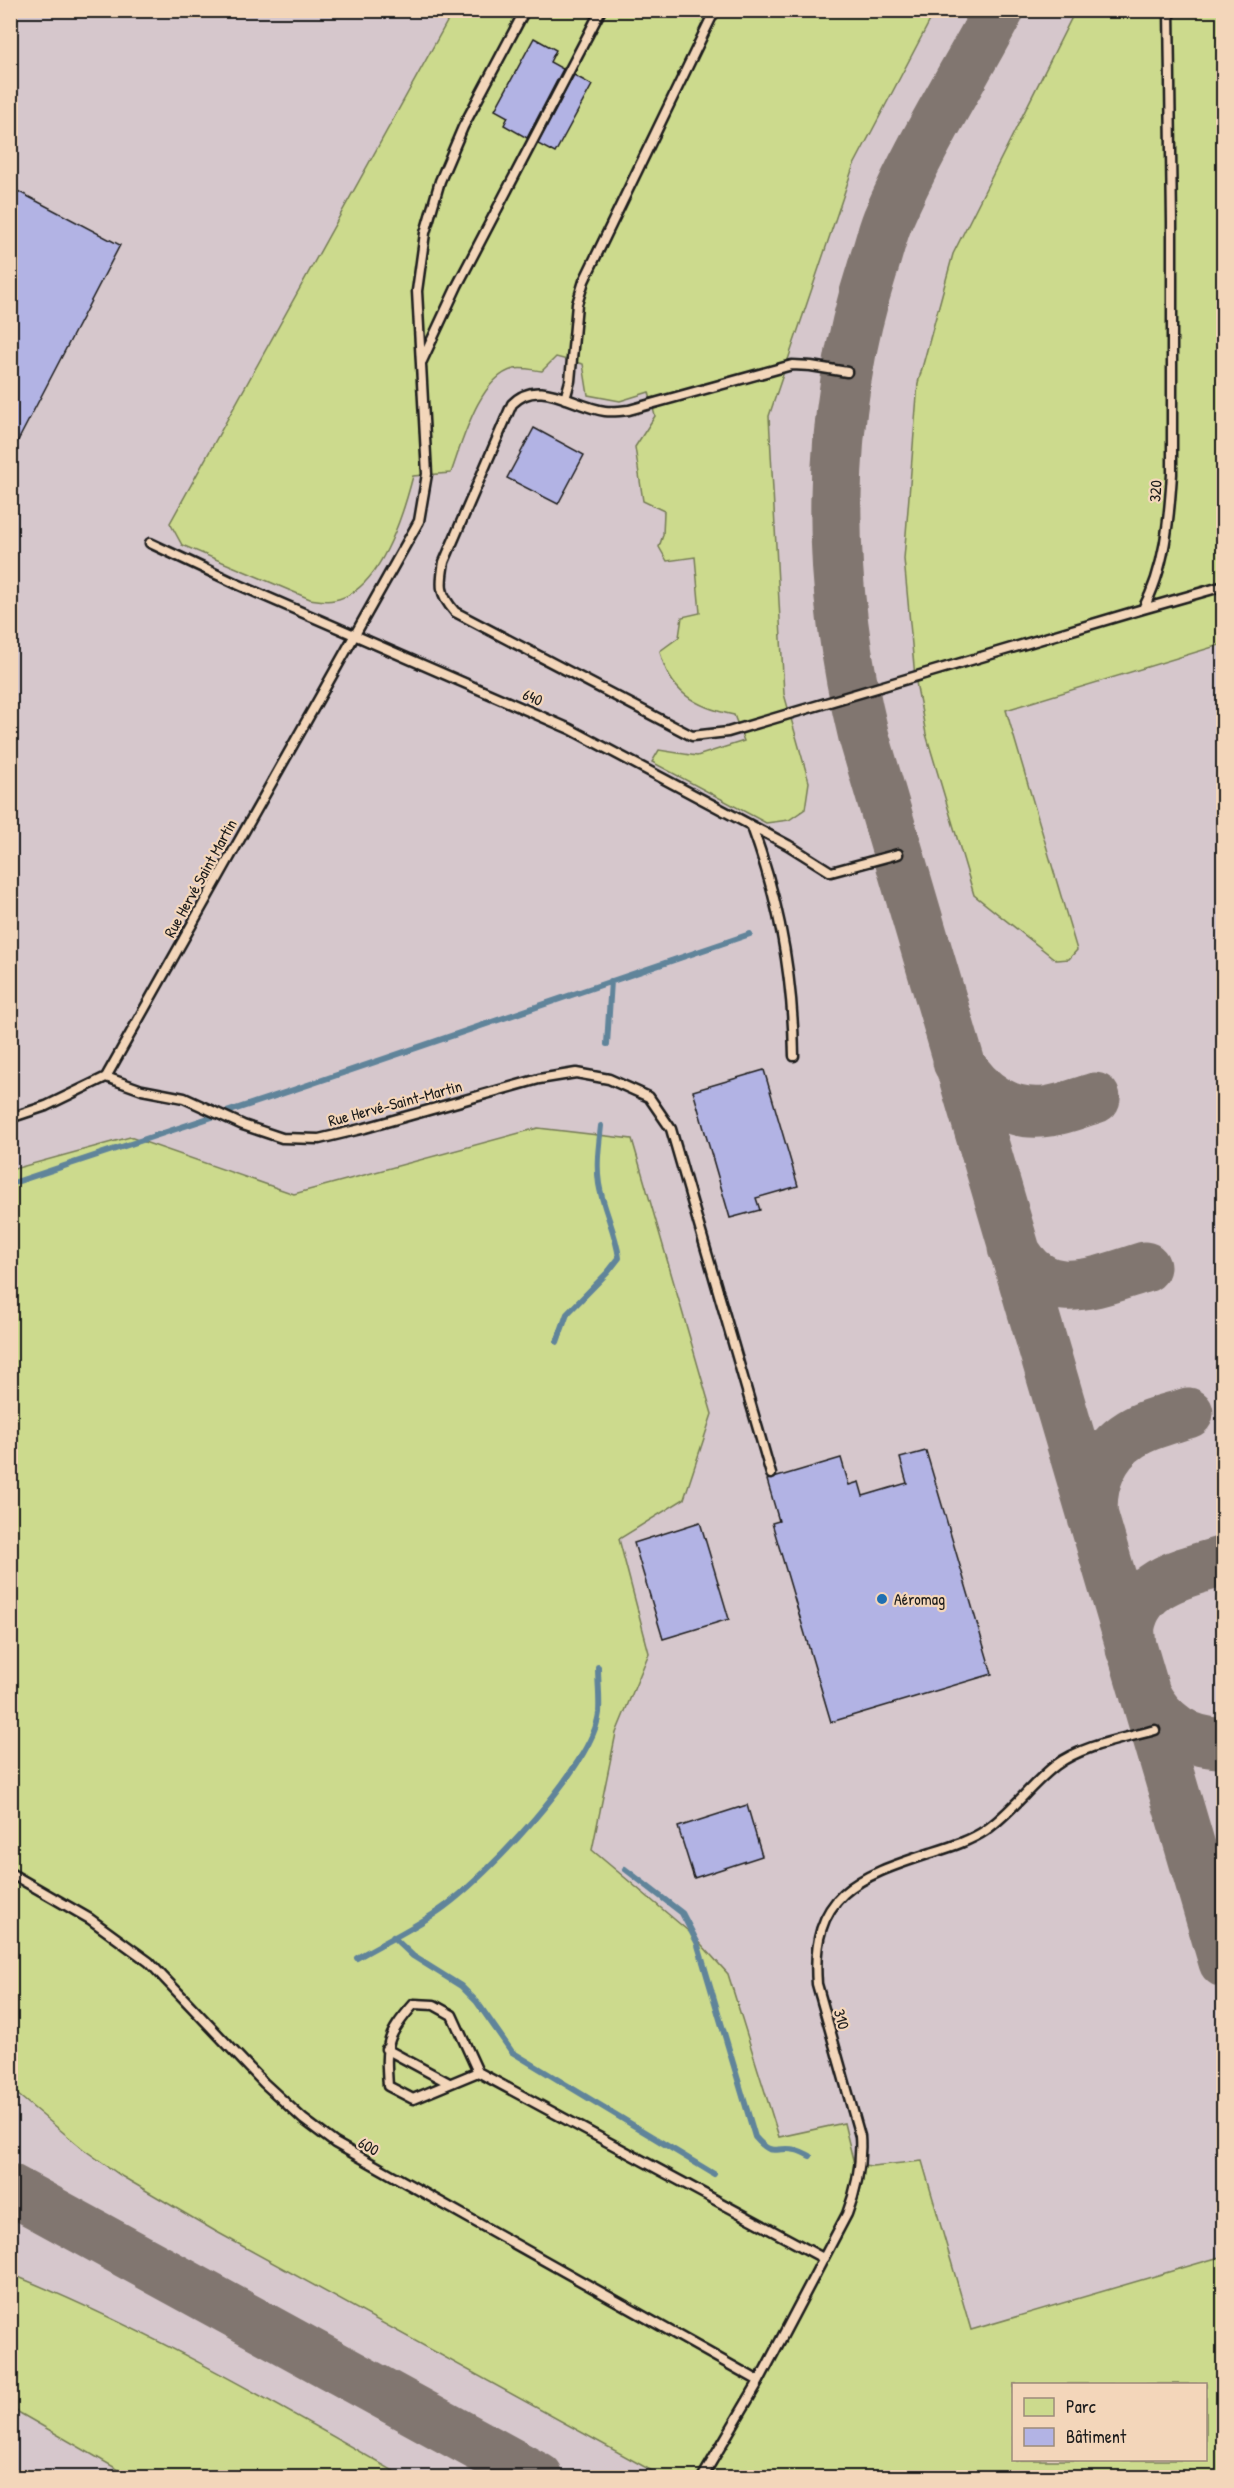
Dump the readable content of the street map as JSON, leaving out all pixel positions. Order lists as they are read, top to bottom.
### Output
{
  "streets": {
    "lane": [
      "320",
      "640",
      "Rue Hervé Saint Martin",
      "Rue Hervé-Saint-Martin",
      "310",
      "600"
    ]
  },
  "crossings": [
    ["640", "Rue Hervé Saint Martin"],
    ["Rue Hervé Saint Martin", "Rue Hervé-Saint-Martin"],
    ["310", "600"]
  ],
  "places": ["Aéromag"],
  "legend": ["Parc", "Bâtiment"]
}
